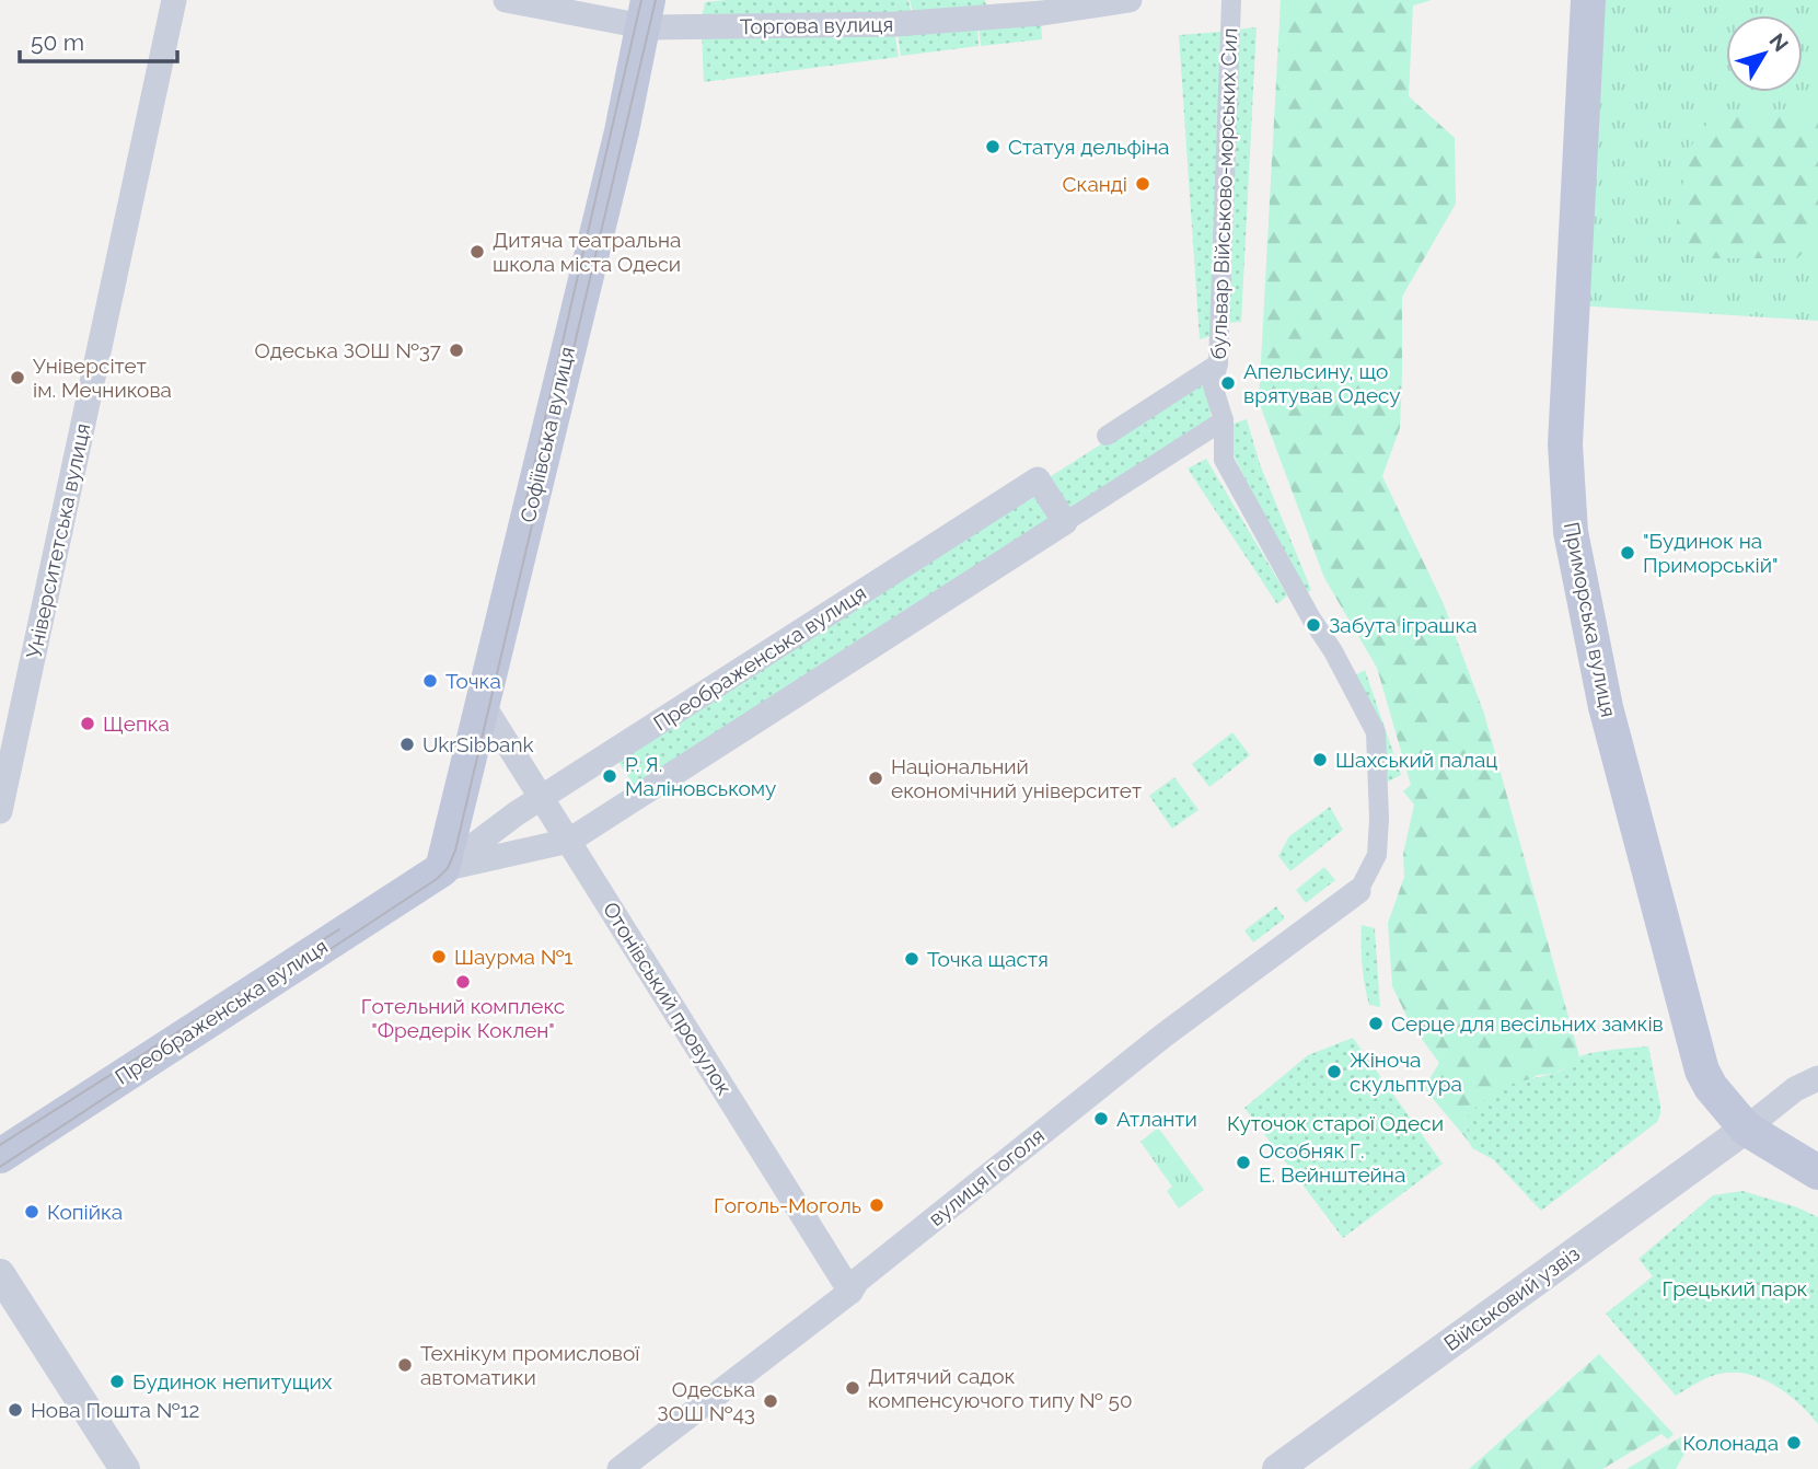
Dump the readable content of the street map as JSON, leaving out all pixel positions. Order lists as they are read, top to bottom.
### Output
{
  "streets": {
    "main road": ["Софіївська вулиця", "Приморська вулиця", "Преображенська вулиця"],
    "street": [
      "Торгова вулиця",
      "бульвар Військово-морських Сил",
      "Університетська вулиця",
      "Отонівський провулок",
      "вулиця Гоголя",
      "Військовий узвіз"
    ]
  },
  "crossings": [
    ["Торгова вулиця", "Софіївська вулиця"],
    ["бульвар Військово-морських Сил", "Преображенська вулиця"],
    ["бульвар Військово-морських Сил", "вулиця Гоголя"],
    ["Софіївська вулиця", "Преображенська вулиця"],
    ["Софіївська вулиця", "Отонівський провулок"],
    ["Приморська вулиця", "Військовий узвіз"],
    ["Преображенська вулиця", "Отонівський провулок"],
    ["Отонівський провулок", "вулиця Гоголя"]
  ],
  "parks": ["Куточок старої Одеси", "Грецький парк"],
  "places": [
    "Статуя дельфіна",
    "Сканді",
    "Дитяча театральна школа міста Одеси",
    "Одеська ЗОШ №37",
    "Універсітет ім. Мечникова",
    "Апельсину, що врятував Одесу",
    "\"Будинок на Приморській\"",
    "Забута іграшка",
    "Точка",
    "Щепка",
    "UkrSibbank",
    "Шахський палац",
    "Р. Я. Маліновському",
    "Національний економічний університет",
    "Шаурма №1",
    "Точка щастя",
    "Готельний комплекс \"Фредерік Коклен\"",
    "Серце для весільних замків",
    "Жіноча скульптура",
    "Атланти",
    "Особняк Г. Е. Вейнштейна",
    "Гоголь-Моголь",
    "Копійка",
    "Технікум промислової автоматики",
    "Будинок непитущих",
    "Дитячий садок компенсуючого типу № 50",
    "Одеська ЗОШ №43",
    "Нова Пошта №12",
    "Колонада"
  ],
  "scale_bar": "50 m",
  "north": "top right"
}
